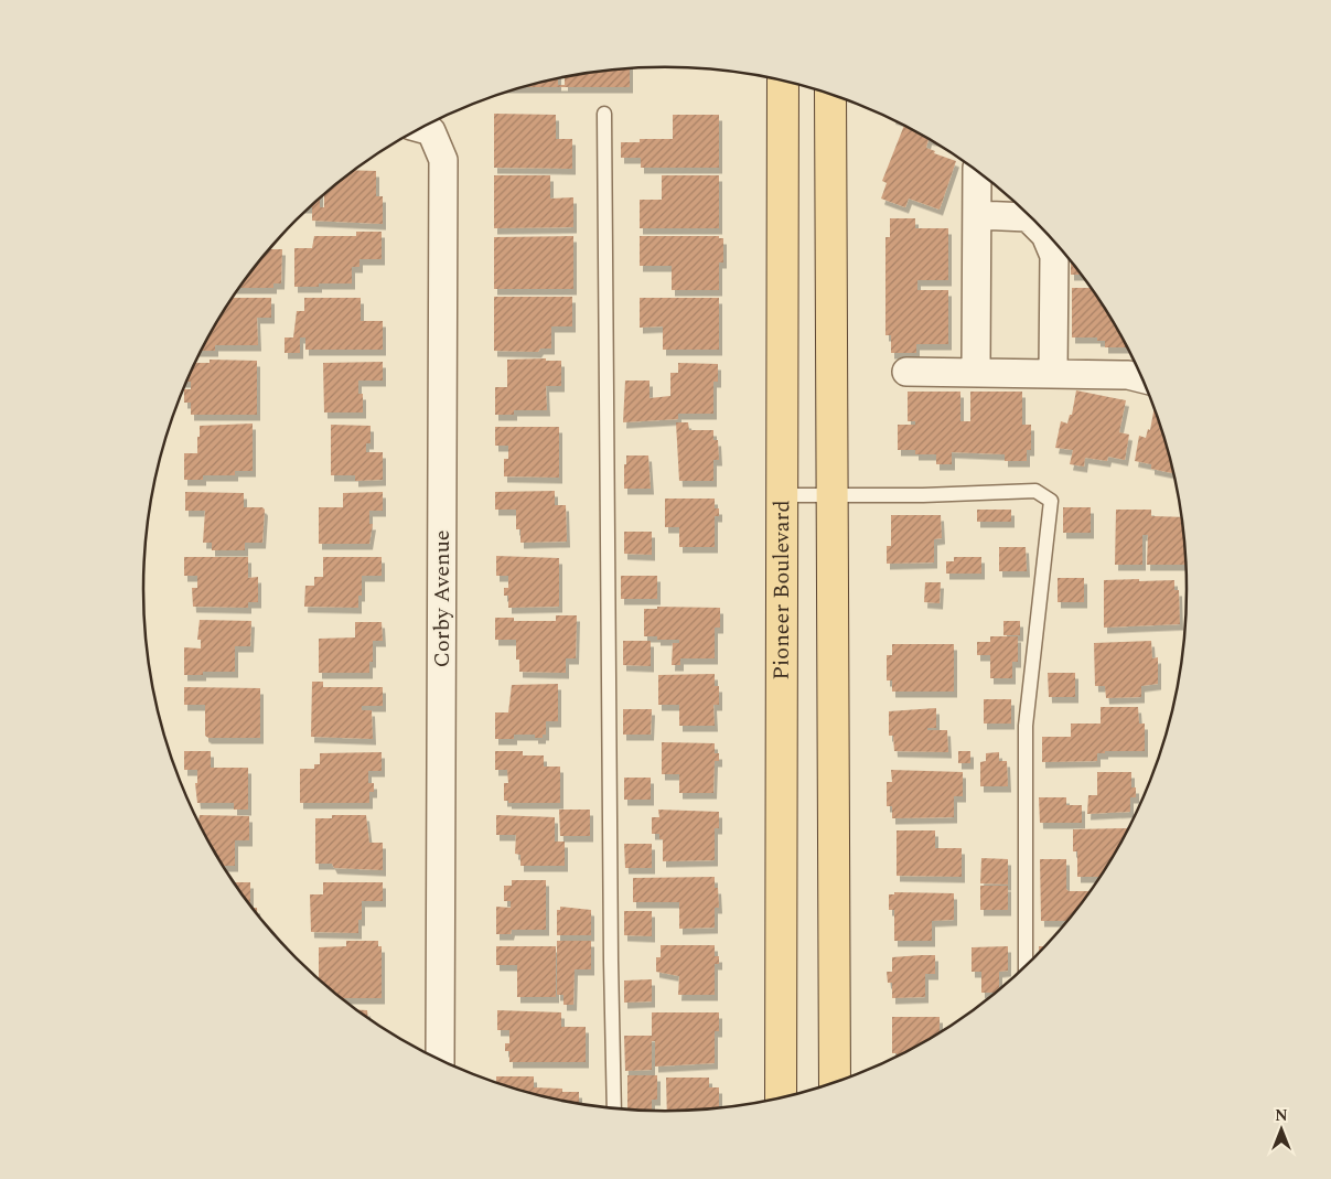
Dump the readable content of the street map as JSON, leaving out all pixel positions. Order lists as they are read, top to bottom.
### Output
{
  "streets": {
    "main road": ["Pioneer Boulevard"],
    "street": ["Corby Avenue"]
  },
  "north": "top"
}
